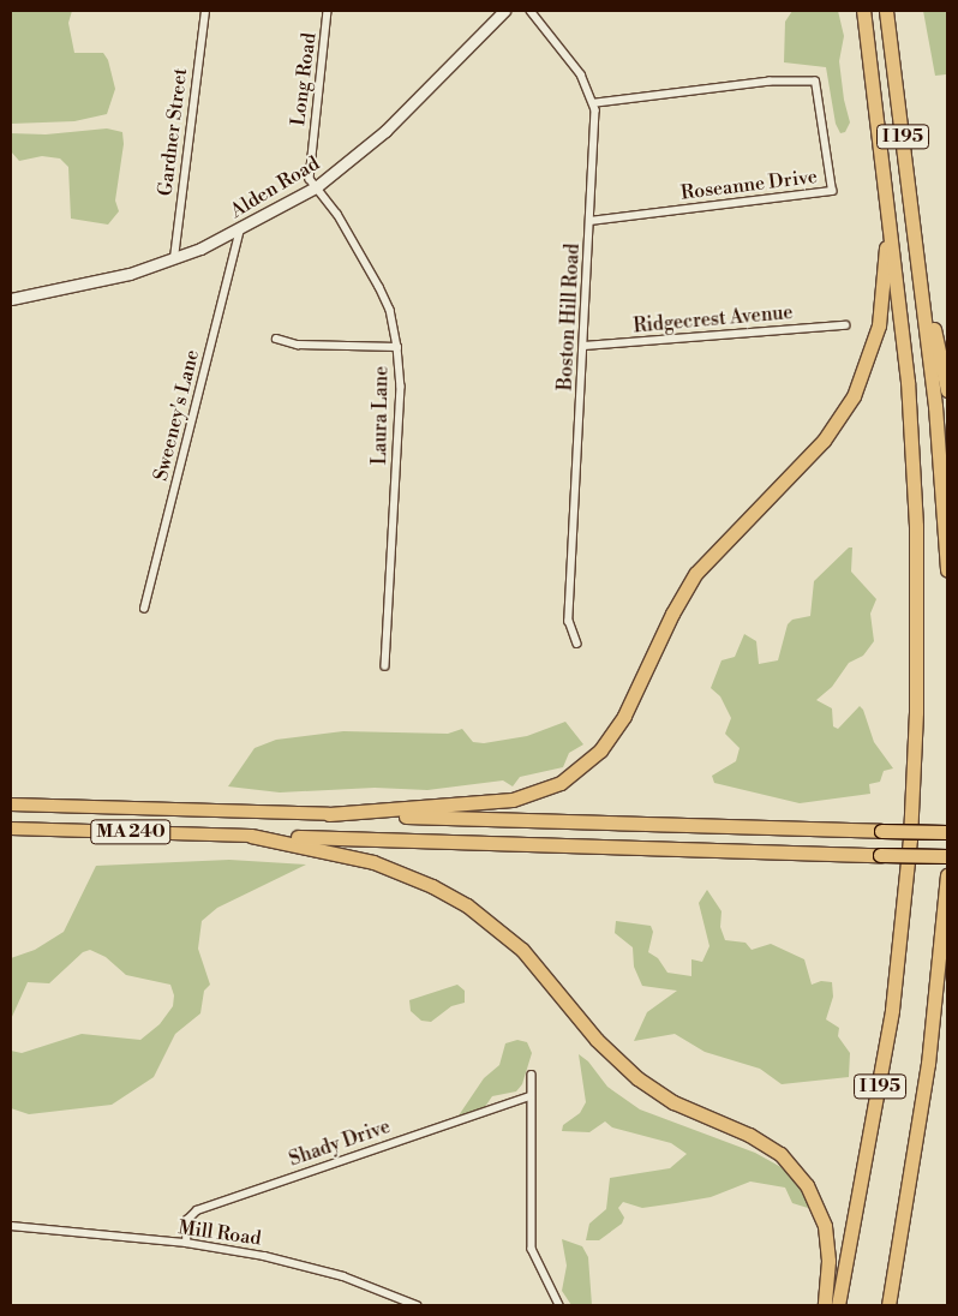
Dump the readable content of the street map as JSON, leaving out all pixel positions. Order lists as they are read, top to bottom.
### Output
{
  "streets": {
    "highway": ["I 195", "MA 240"],
    "main road": ["Alden Road"],
    "street": [
      "Long Road",
      "Gardner Street",
      "Roseanne Drive",
      "Boston Hill Road",
      "Ridgecrest Avenue",
      "Sweeney's Lane",
      "Laura Lane",
      "Shady Drive",
      "Mill Road"
    ]
  },
  "crossings": [
    ["Long Road", "Alden Road"],
    ["Long Road", "Laura Lane"],
    ["Gardner Street", "Alden Road"],
    ["Roseanne Drive", "Boston Hill Road"],
    ["Alden Road", "Sweeney's Lane"],
    ["Alden Road", "Laura Lane"],
    ["Boston Hill Road", "Ridgecrest Avenue"],
    ["Shady Drive", "Mill Road"]
  ]
}
